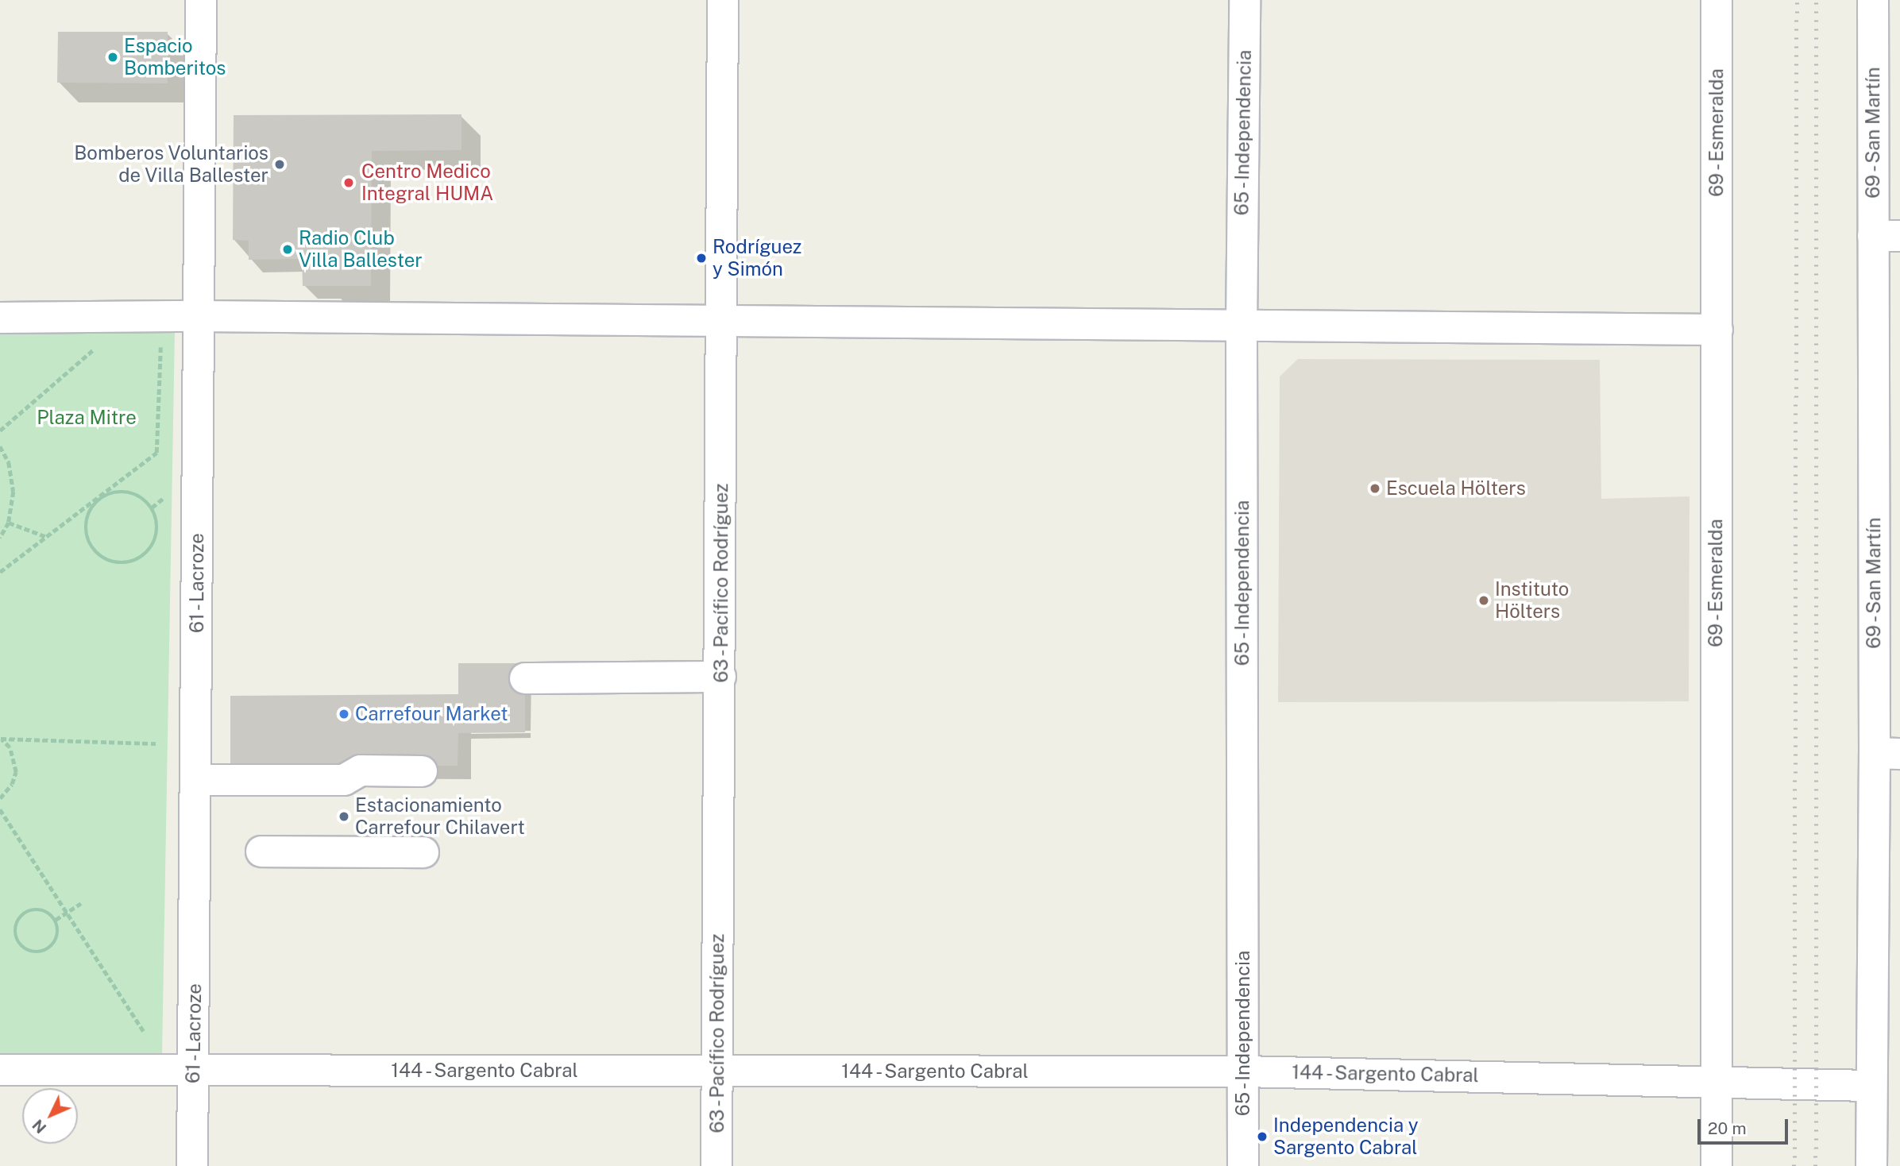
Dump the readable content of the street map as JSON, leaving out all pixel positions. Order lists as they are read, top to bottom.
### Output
{
  "streets": {
    "street": [
      "65 - Independencia",
      "69 - Esmeralda",
      "69 - San Martín",
      "61 - Lacroze",
      "63 - Pacífico Rodríguez",
      "144 - Sargento Cabral"
    ]
  },
  "crossings": [
    ["65 - Independencia", "144 - Sargento Cabral"],
    ["69 - Esmeralda", "144 - Sargento Cabral"],
    ["69 - San Martín", "144 - Sargento Cabral"],
    ["61 - Lacroze", "144 - Sargento Cabral"],
    ["63 - Pacífico Rodríguez", "144 - Sargento Cabral"]
  ],
  "parks": ["Plaza Mitre"],
  "places": [
    "Espacio Bomberitos",
    "Bomberos Voluntarios de Villa Ballester",
    "Centro Medico Integral HUMA",
    "Radio Club Villa Ballester",
    "Rodríguez y Simón",
    "Escuela Hölters",
    "Instituto Hölters",
    "Carrefour Market",
    "Estacionamiento Carrefour Chilavert",
    "Independencia y Sargento Cabral"
  ],
  "scale_bar": "20 m",
  "north": "bottom left"
}
